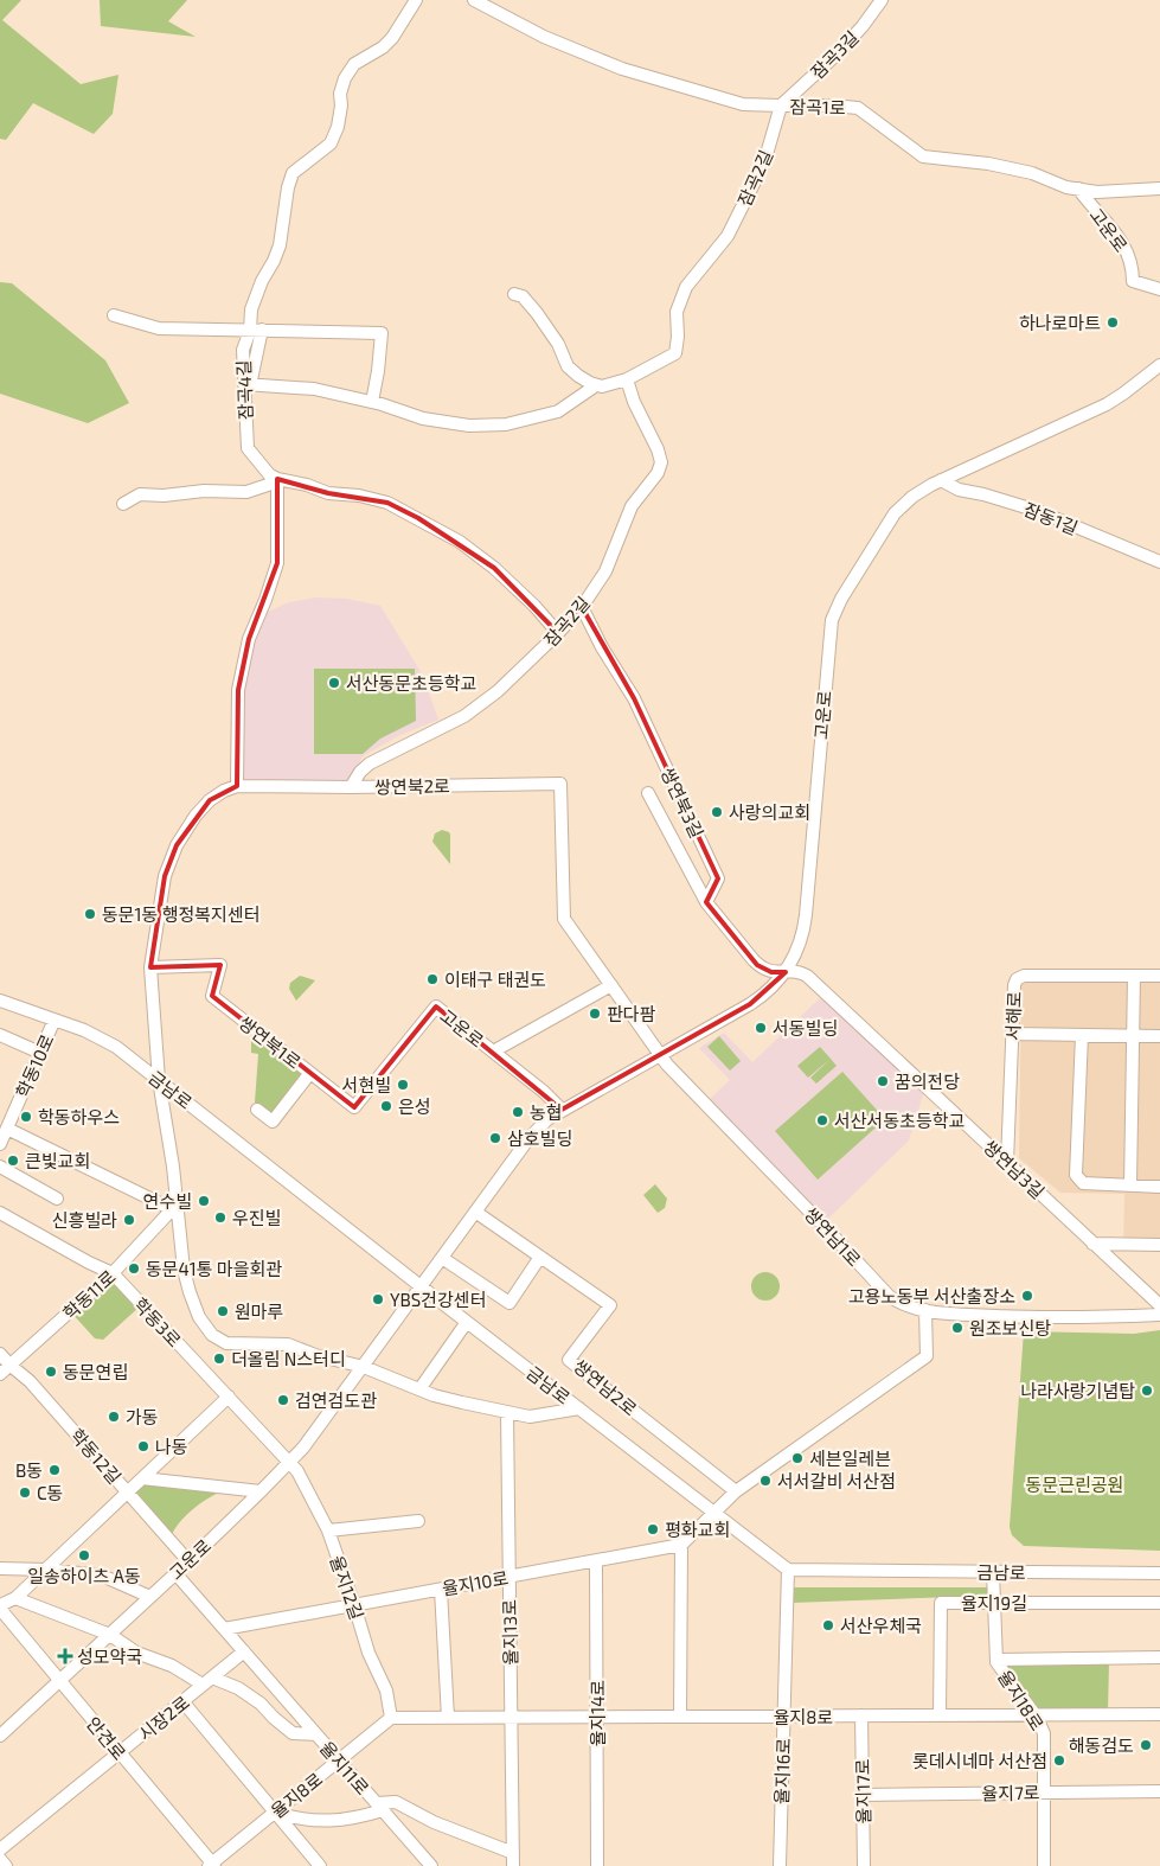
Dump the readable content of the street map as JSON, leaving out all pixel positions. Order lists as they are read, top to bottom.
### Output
{
  "streets": {
    "street": [
      "잠곡3길",
      "잠곡1로",
      "잠곡2길",
      "고운로",
      "잠곡4길",
      "잠동1길",
      "쌍연북2로",
      "쌍연북3길",
      "서해로",
      "쌍연북1로",
      "학동10로",
      "금남로",
      "쌍연남3길",
      "쌍연남1로",
      "학동11로",
      "학동3로",
      "쌍연남2로",
      "학동12길",
      "율지10로",
      "율지12길",
      "율지19길",
      "율지13로",
      "율지18로",
      "율지14로",
      "율지8로",
      "시장2로",
      "안견로",
      "율지11로",
      "율지16로",
      "율지17로",
      "율지7로"
    ]
  },
  "crossings": [
    ["잠곡3길", "잠곡1로"],
    ["잠곡3길", "잠곡2길"],
    ["잠곡1로", "잠곡2길"],
    ["잠곡1로", "고운로"],
    ["잠곡2길", "쌍연북2로"],
    ["잠곡2길", "쌍연북3길"],
    ["고운로", "잠동1길"],
    ["고운로", "쌍연북1로"],
    ["고운로", "금남로"],
    ["고운로", "쌍연남3길"],
    ["고운로", "쌍연남1로"],
    ["고운로", "학동3로"],
    ["고운로", "쌍연남2로"],
    ["고운로", "학동12길"],
    ["고운로", "율지12길"],
    ["고운로", "안견로"],
    ["고운로", "율지11로"],
    ["쌍연북2로", "쌍연북1로"],
    ["쌍연북2로", "금남로"],
    ["쌍연북2로", "쌍연남1로"],
    ["서해로", "쌍연남3길"],
    ["학동10로", "금남로"],
    ["금남로", "율지18로"],
    ["금남로", "율지16로"],
    ["학동11로", "학동3로"],
    ["학동11로", "학동12길"],
    ["학동3로", "율지12길"],
    ["율지10로", "율지12길"],
    ["율지10로", "율지13로"],
    ["율지10로", "율지14로"],
    ["율지12길", "율지8로"],
    ["율지19길", "율지18로"],
    ["율지19길", "율지8로"],
    ["율지13로", "율지8로"],
    ["율지18로", "율지8로"],
    ["율지18로", "율지7로"],
    ["율지14로", "율지8로"],
    ["율지8로", "안견로"],
    ["율지8로", "율지11로"],
    ["율지8로", "율지16로"],
    ["율지8로", "율지17로"],
    ["시장2로", "안견로"],
    ["시장2로", "율지11로"],
    ["율지17로", "율지7로"]
  ],
  "parks": ["동문근린공원"],
  "places": {
    "other": [
      "하나로마트",
      "서산동문초등학교",
      "사랑의교회",
      "동문1동 행정복지센터",
      "이태구 태권도",
      "판다팜",
      "서동빌딩",
      "꿈의전당",
      "서현빌",
      "은성",
      "농협",
      "학동하우스",
      "서산서동초등학교",
      "삼호빌딩",
      "큰빛교회",
      "연수빌",
      "우진빌",
      "신흥빌라",
      "동문41통 마을회관",
      "고용노동부 서산출장소",
      "YBS건강센터",
      "원마루",
      "원조보신탕",
      "더올림 N스터디",
      "동문연립",
      "나라사랑기념탑",
      "검연검도관",
      "가동",
      "나동",
      "세븐일레븐",
      "B동",
      "서서갈비 서산점",
      "C동",
      "평화교회",
      "일송하이츠 A동",
      "서산우체국",
      "해동검도",
      "롯데시네마 서산점"
    ],
    "health": ["성모약국"]
  }
}
